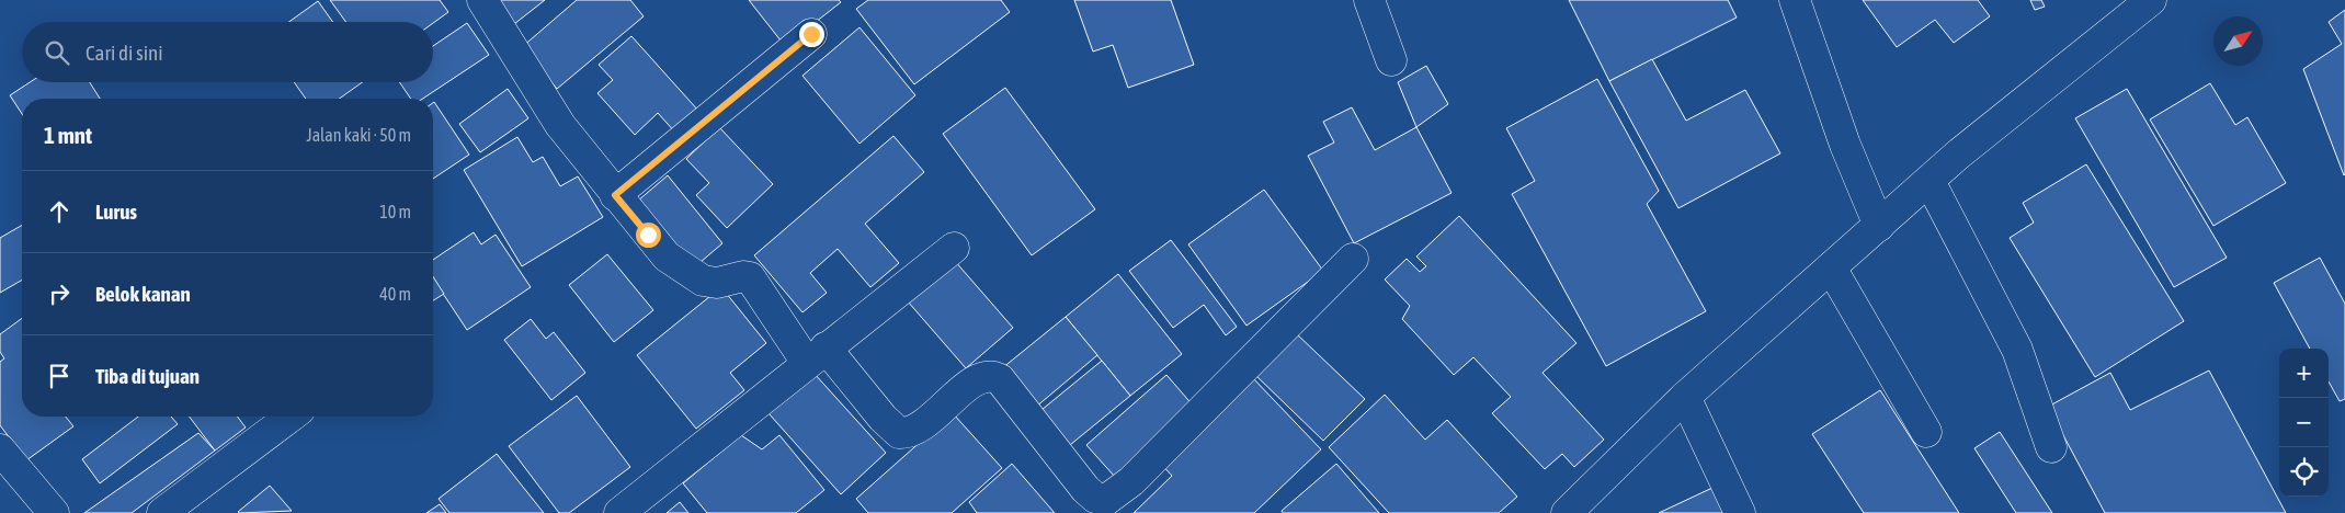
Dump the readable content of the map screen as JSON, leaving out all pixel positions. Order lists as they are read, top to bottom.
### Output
{
  "north": "top right",
  "page": {
    "search": "Cari di sini",
    "heading": ["1 mnt", "Jalan kaki · 50 m"],
    "list": [
      ["Lurus", "10 m"],
      ["Belok kanan", "40 m"],
      "Tiba di tujuan"
    ],
    "map_buttons": ["+", "−"]
  }
}
